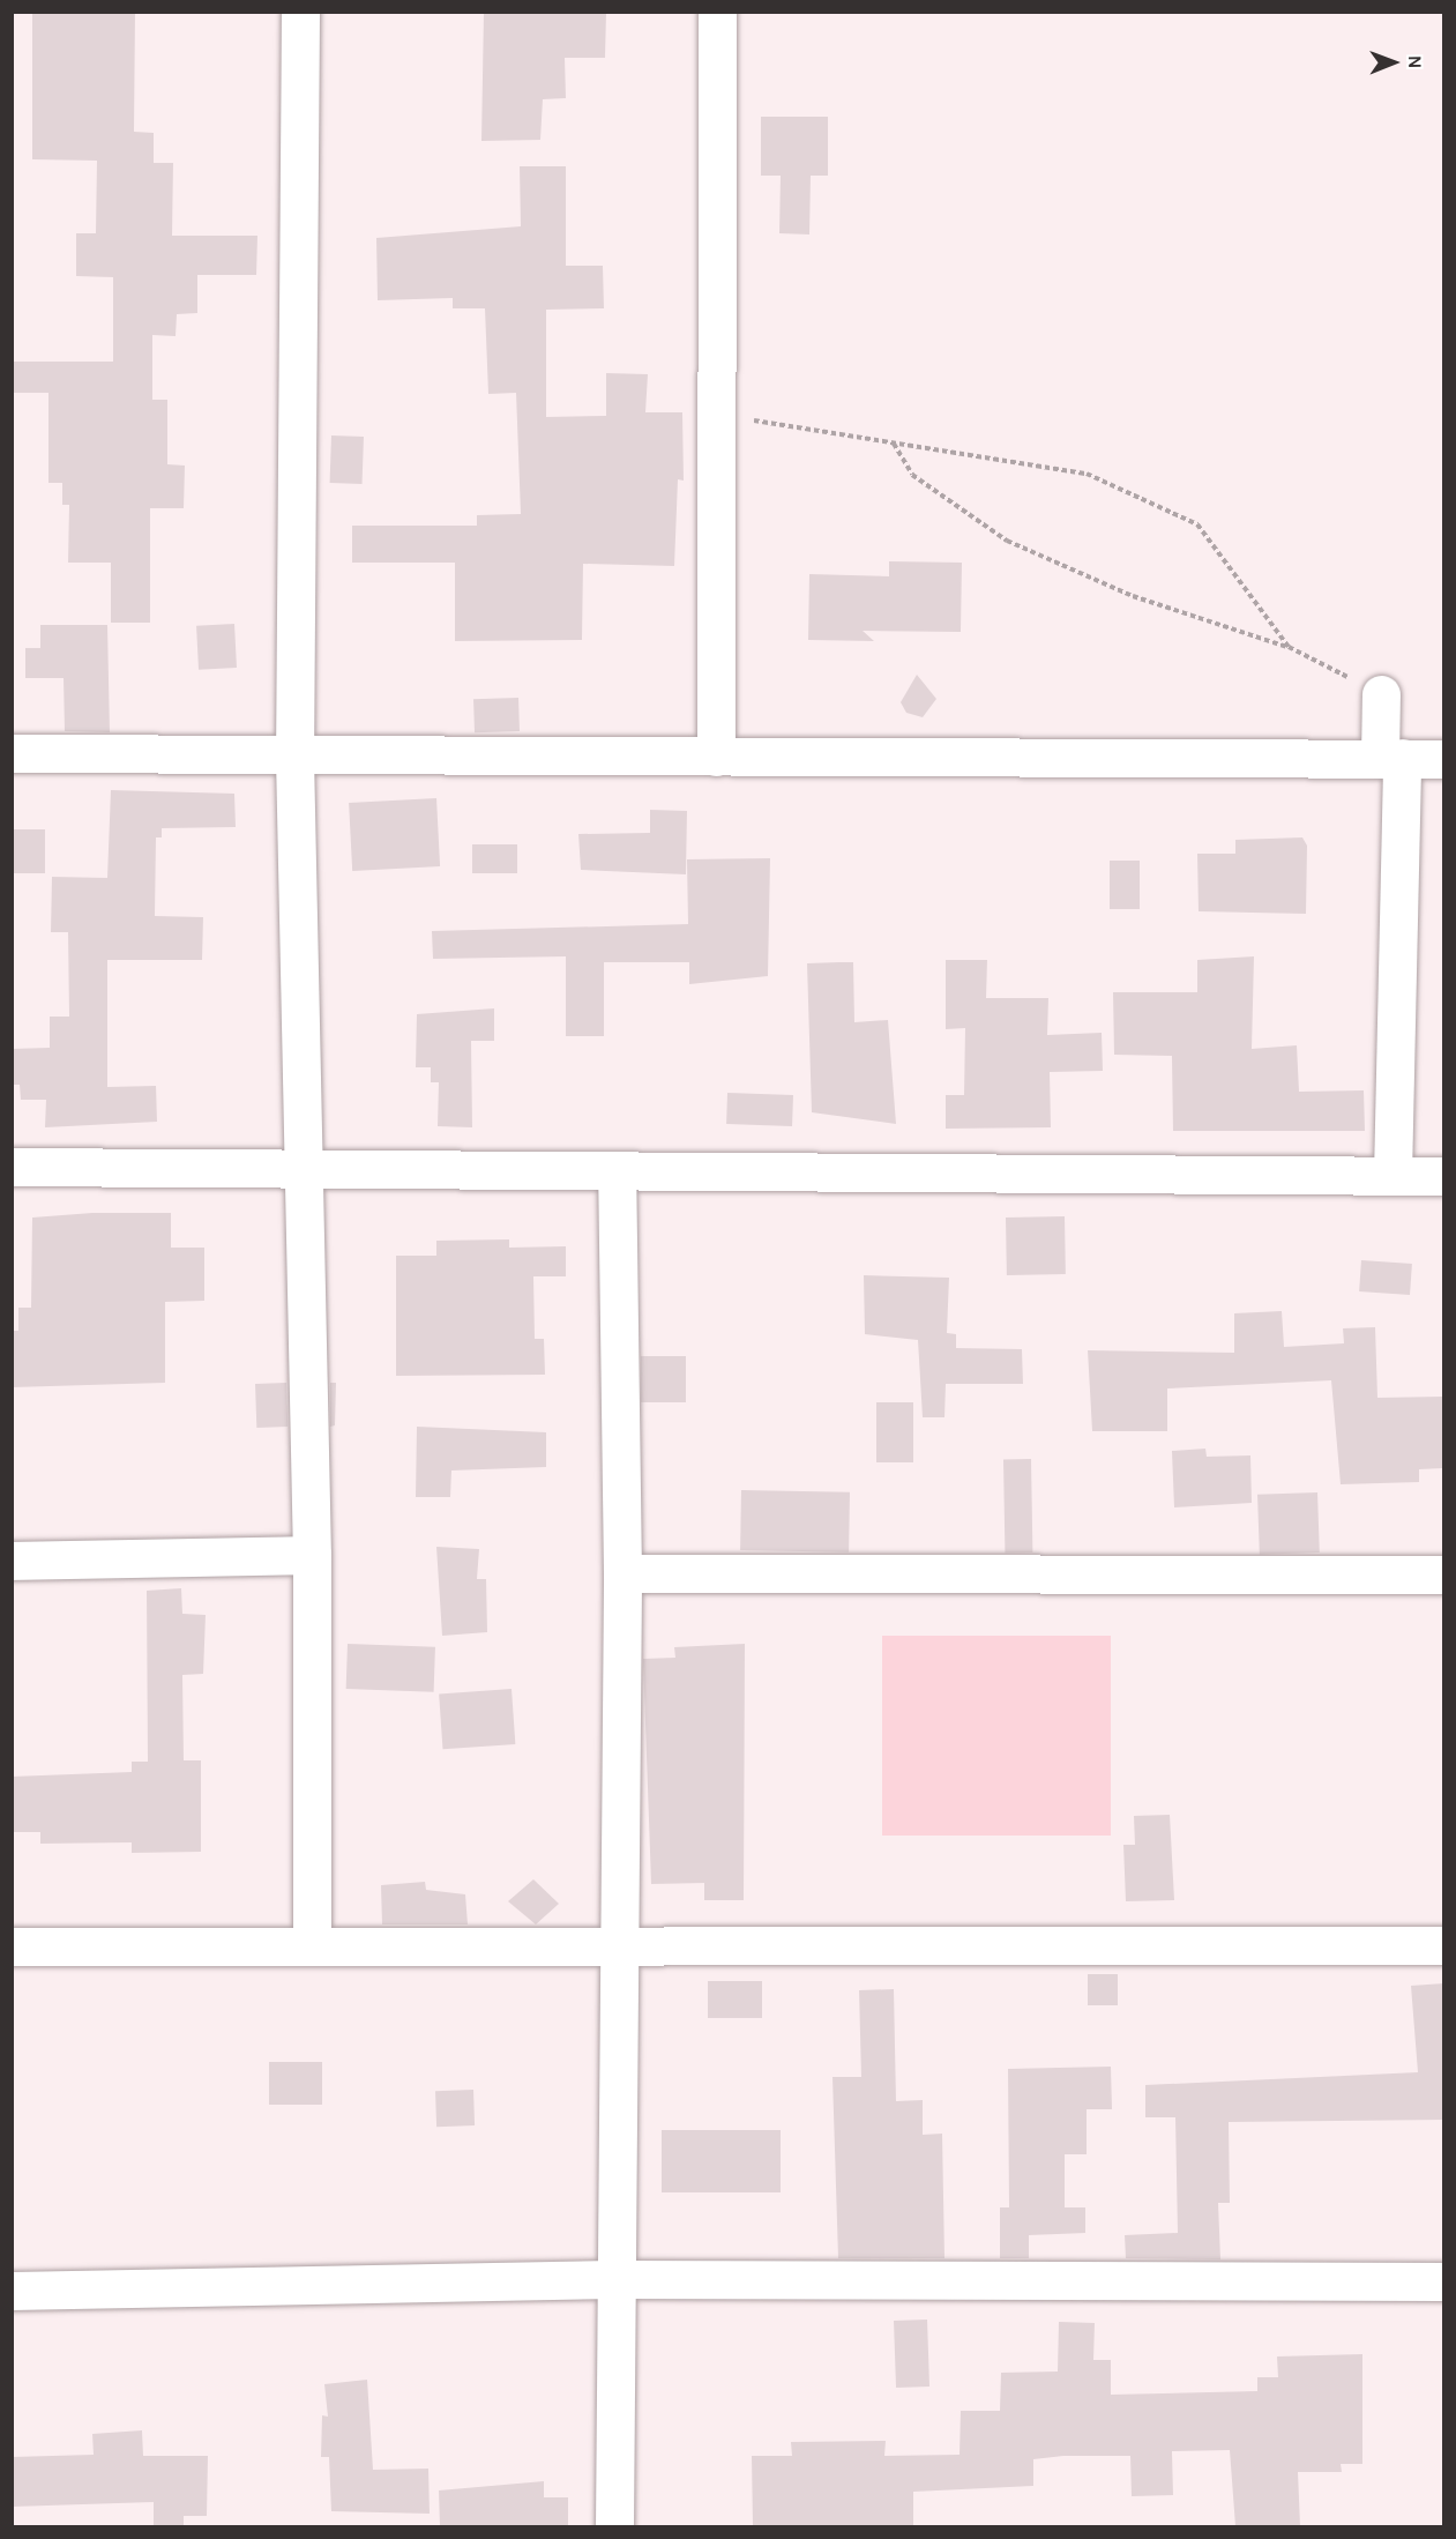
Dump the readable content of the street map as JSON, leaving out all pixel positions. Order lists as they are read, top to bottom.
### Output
{
  "north": "right"
}
